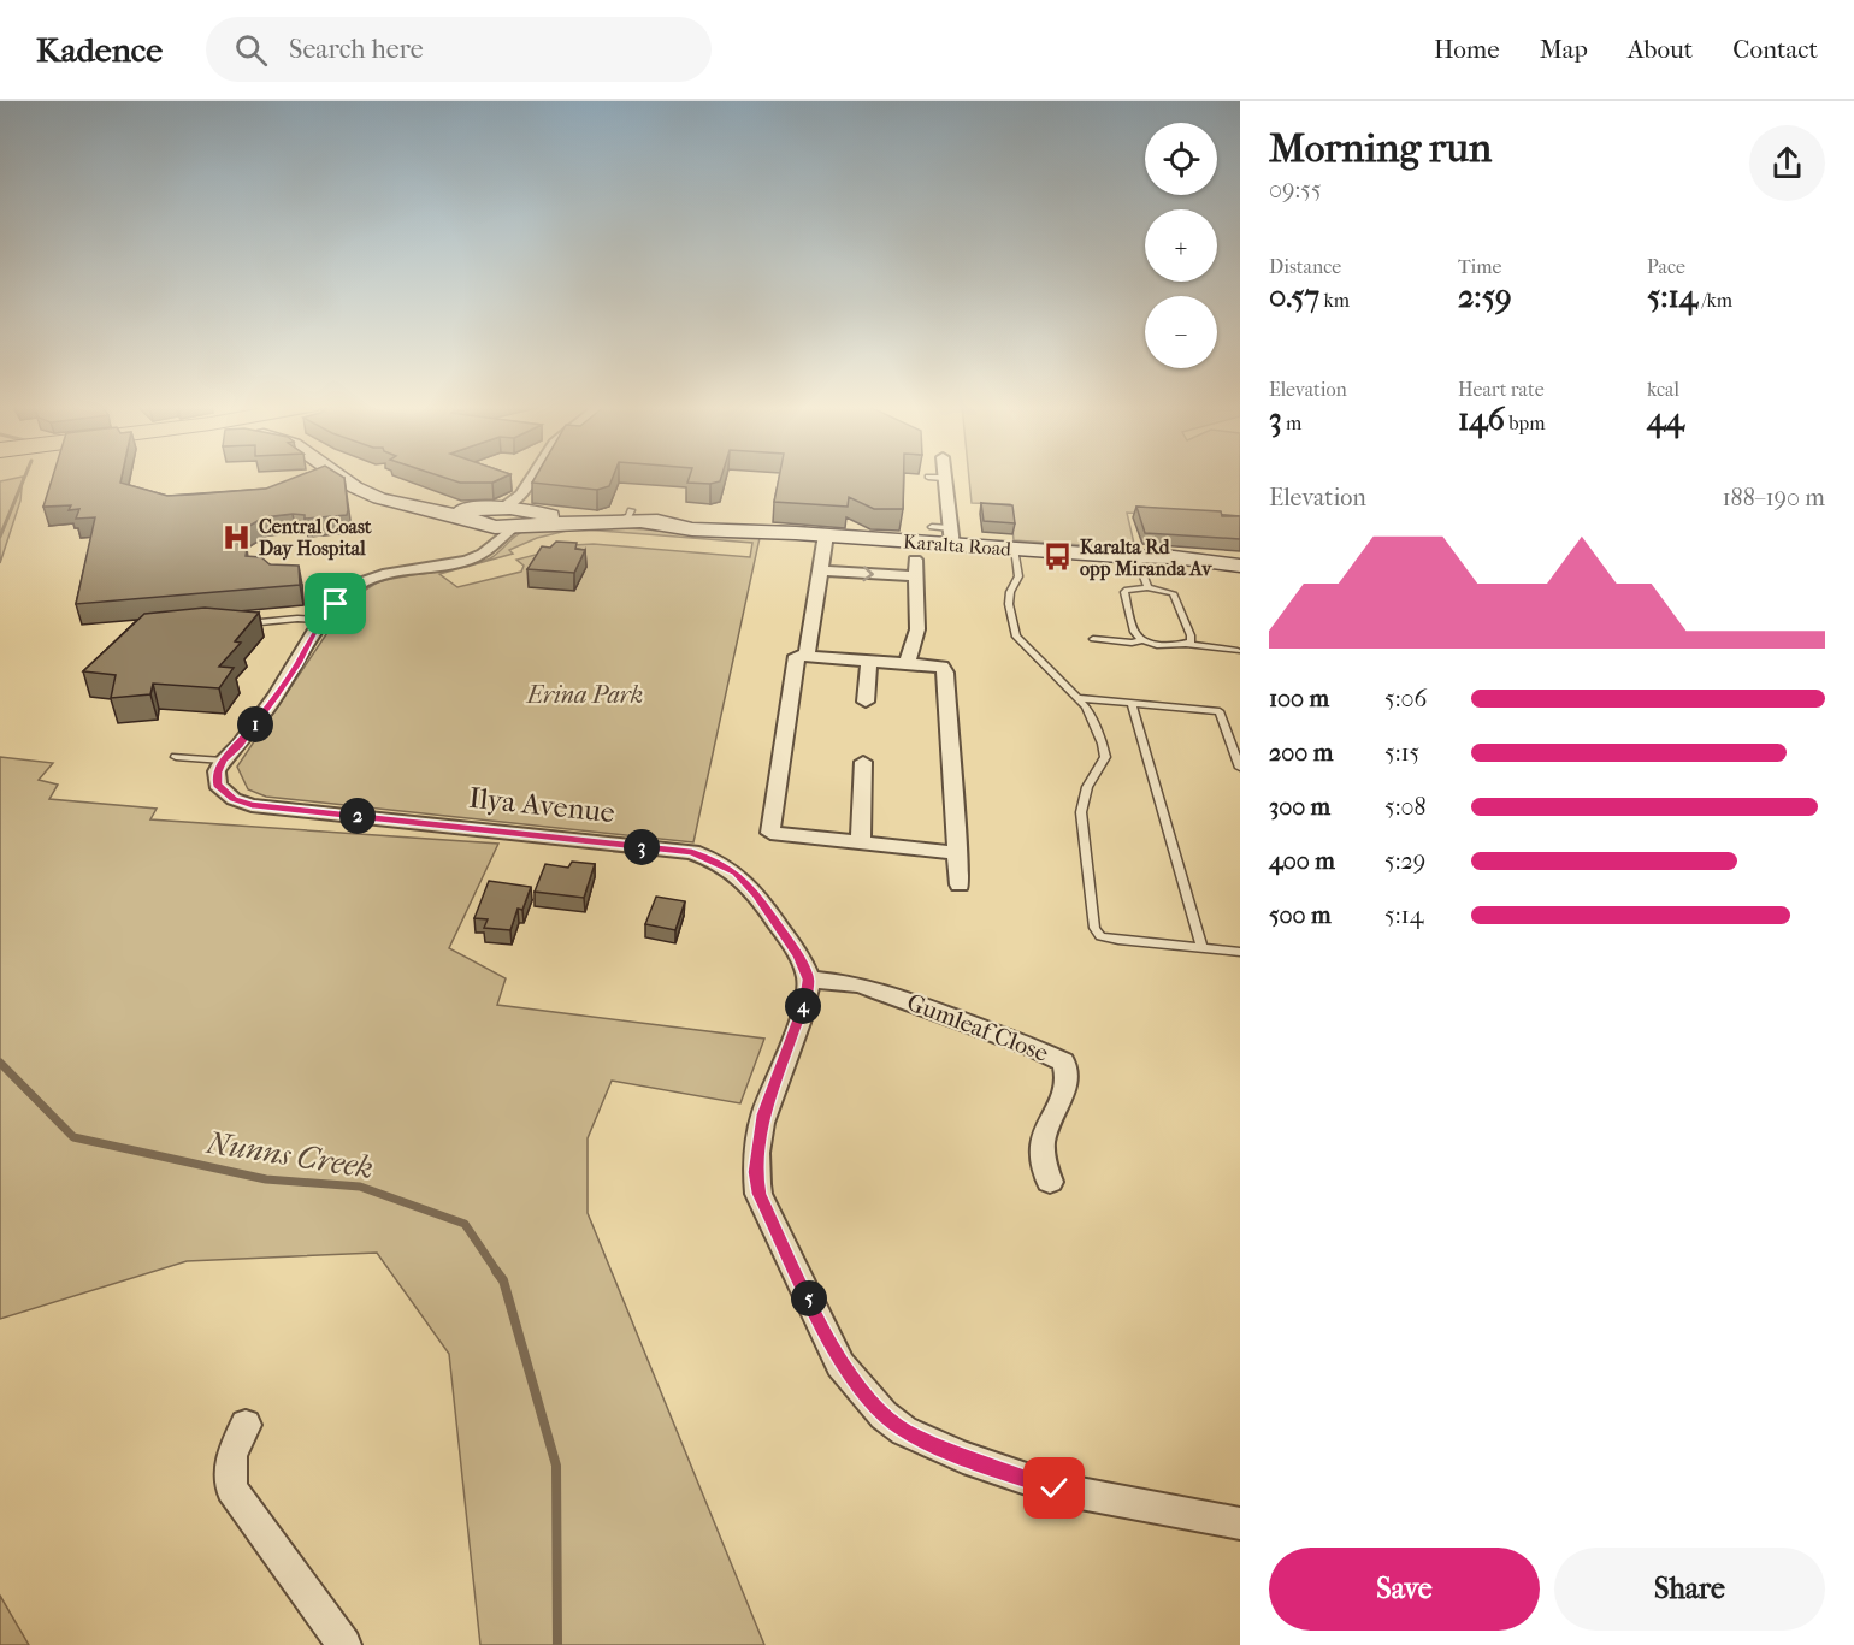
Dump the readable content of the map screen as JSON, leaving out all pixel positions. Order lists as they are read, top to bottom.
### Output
{
  "streets": {
    "street": ["Karalta Road", "Ilya Avenue", "Gumleaf Close"]
  },
  "crossings": [
    ["Ilya Avenue", "Gumleaf Close"]
  ],
  "water": ["Nunns Creek"],
  "parks": ["Erina Park"],
  "places": {
    "hospital": ["Central Coast Day Hospital"],
    "bus stop": ["Karalta Rd opp Miranda Av"]
  },
  "page": {
    "header": "Kadence",
    "search": "Search here",
    "nav": [
      "Home",
      "Map",
      "About",
      "Contact"
    ],
    "heading": ["Morning run", "09:55"],
    "map_buttons": ["+", "−"],
    "stats": [
      ["Distance", "0.57 km"],
      ["Time", "2:59"],
      ["Pace", "5:14 /km"],
      ["Elevation", "3 m"],
      ["Heart rate", "146 bpm"],
      ["kcal", "44"]
    ],
    "chart": ["Elevation", "188–190 m"],
    "list": [
      {
        "name": "100 m",
        "note": "5:06"
      },
      {
        "name": "200 m",
        "note": "5:15"
      },
      {
        "name": "300 m",
        "note": "5:08"
      },
      {
        "name": "400 m",
        "note": "5:29"
      },
      {
        "name": "500 m",
        "note": "5:14"
      }
    ],
    "pins": [
      "1",
      "2",
      "3",
      "4",
      "5"
    ],
    "buttons": ["Save", "Share"]
  }
}
